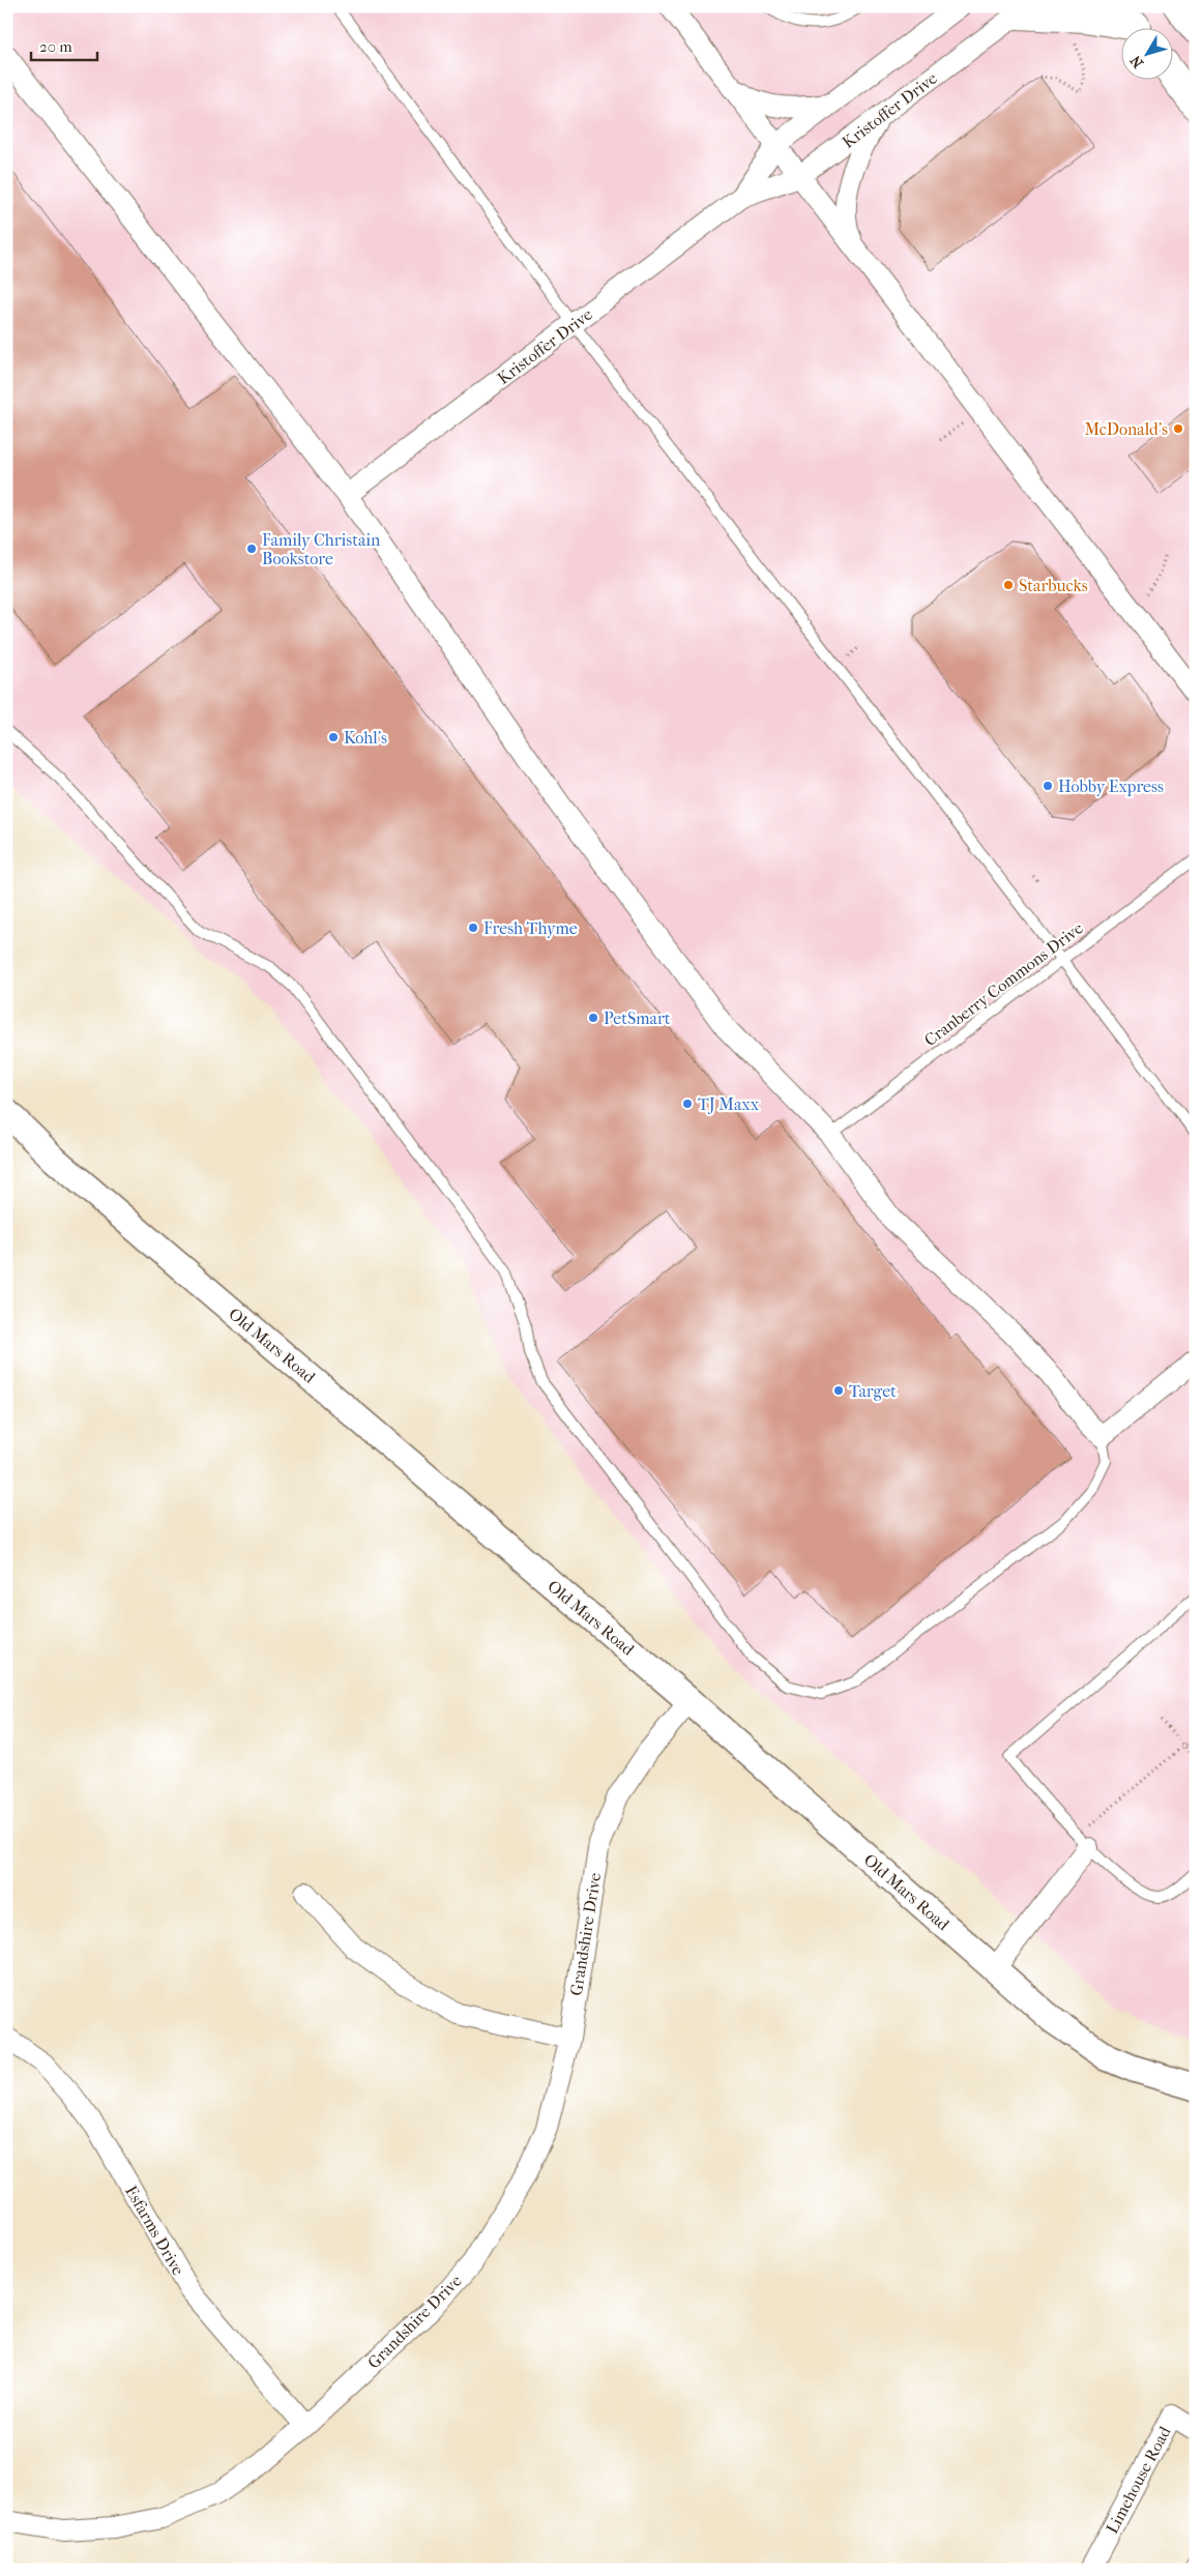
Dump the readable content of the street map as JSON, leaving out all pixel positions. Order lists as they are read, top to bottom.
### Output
{
  "streets": {
    "street": [
      "Kristoffer Drive",
      "Old Mars Road",
      "Grandshire Drive",
      "Esfarms Drive",
      "Limehouse Road"
    ],
    "lane": ["Cranberry Commons Drive"]
  },
  "crossings": [
    ["Old Mars Road", "Grandshire Drive"],
    ["Grandshire Drive", "Esfarms Drive"]
  ],
  "places": [
    "McDonald's",
    "Family Christain Bookstore",
    "Starbucks",
    "Kohl's",
    "Hobby Express",
    "Fresh Thyme",
    "PetSmart",
    "TJ Maxx",
    "Target"
  ],
  "scale_bar": "20 m",
  "north": "bottom left"
}
